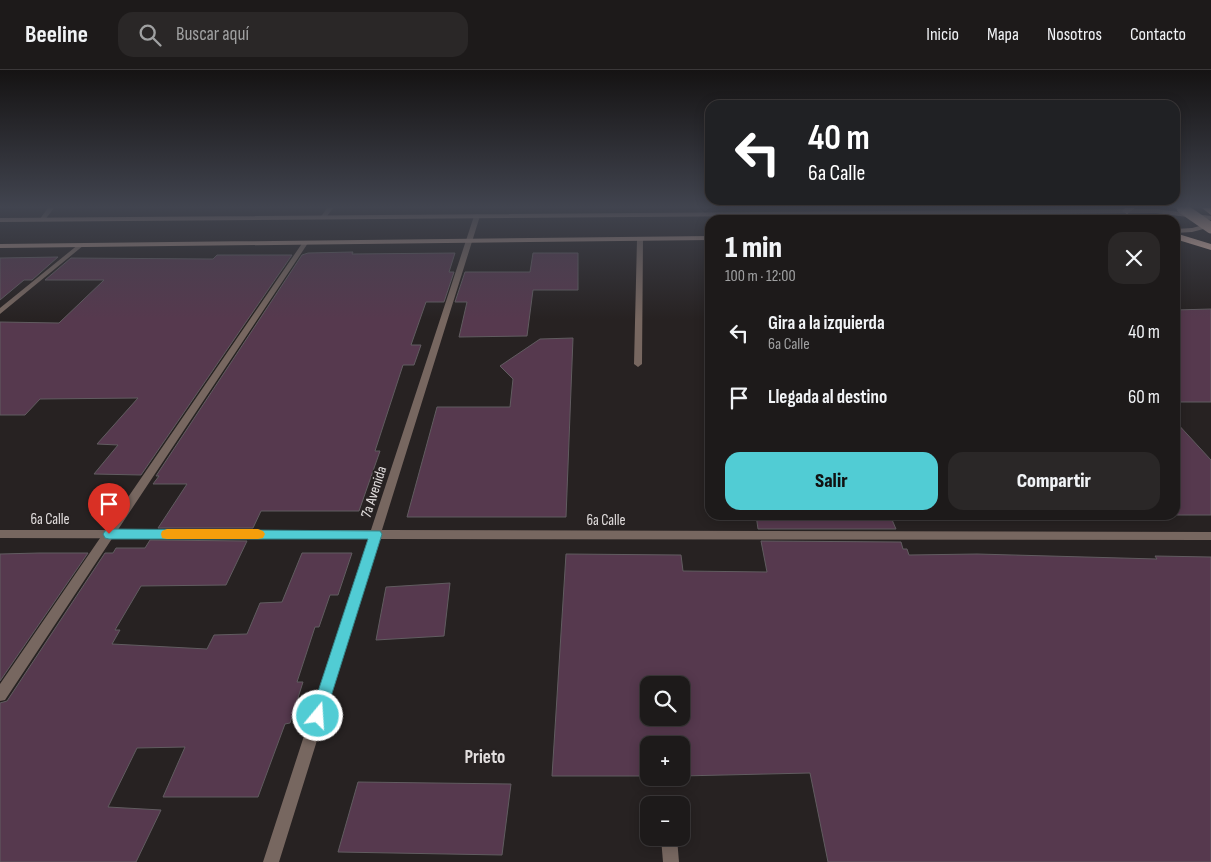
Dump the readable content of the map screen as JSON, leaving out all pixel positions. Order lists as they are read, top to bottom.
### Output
{
  "streets": {
    "street": ["7a Avenida", "6a Calle"]
  },
  "crossings": [
    ["7a Avenida", "6a Calle"]
  ],
  "districts": ["Prieto"],
  "page": {
    "header": "Beeline",
    "search": "Buscar aquí",
    "nav": [
      "Inicio",
      "Mapa",
      "Nosotros",
      "Contacto"
    ],
    "turn": ["40 m", "6a Calle"],
    "heading": ["1 min", "100 m · 12:00"],
    "list": [
      {
        "name": "Gira a la izquierda",
        "note": "6a Calle",
        "value": "40 m"
      },
      {
        "name": "Llegada al destino",
        "value": "60 m"
      }
    ],
    "buttons": ["Salir", "Compartir"],
    "map_buttons": ["+", "−"]
  }
}
